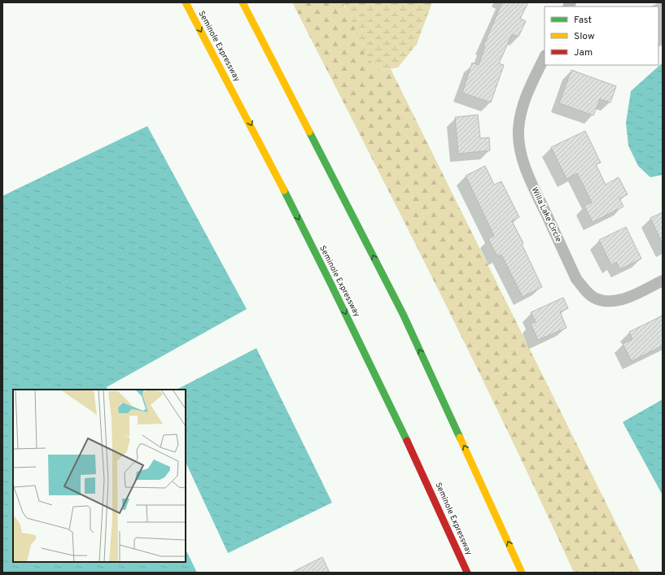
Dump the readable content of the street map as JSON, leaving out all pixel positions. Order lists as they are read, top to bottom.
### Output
{
  "streets": {
    "highway": ["Seminole Expressway"],
    "street": ["Willa Lake Circle"]
  },
  "legend": ["Fast", "Slow", "Jam"]
}
